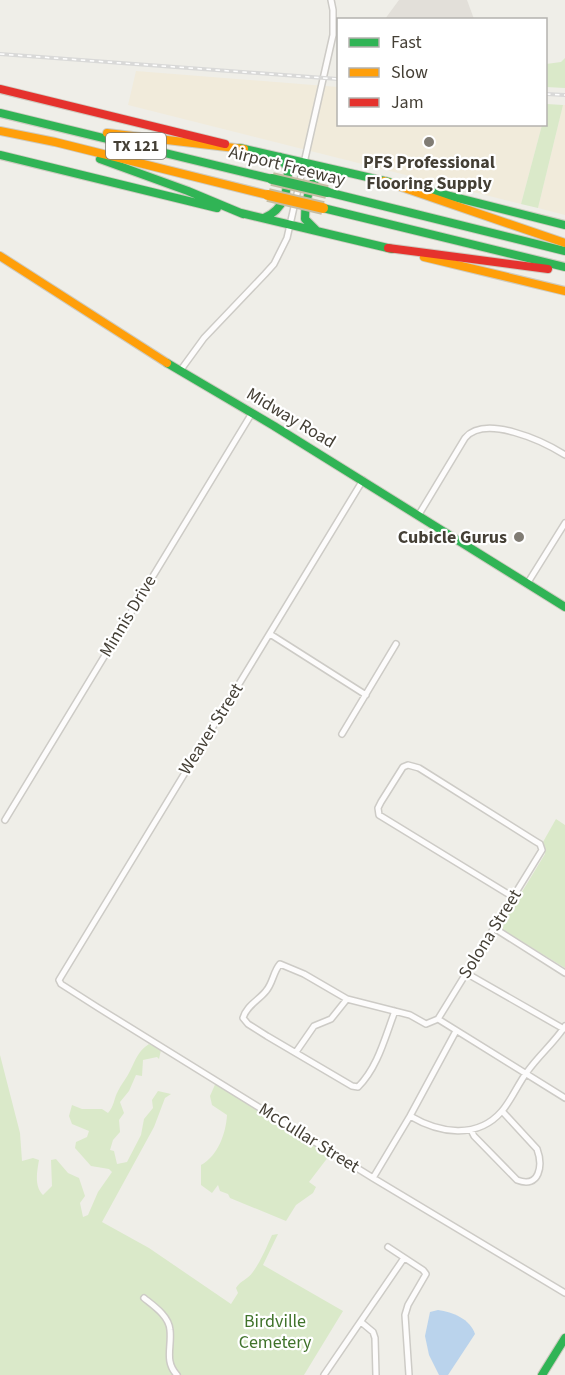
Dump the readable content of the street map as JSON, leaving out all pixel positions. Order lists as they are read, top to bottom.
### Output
{
  "streets": {
    "main road": ["TX 121", "Airport Freeway", "Midway Road"],
    "street": [
      "Minnis Drive",
      "Weaver Street",
      "Solona Street",
      "McCullar Street"
    ]
  },
  "crossings": [
    ["Midway Road", "Minnis Drive"],
    ["Midway Road", "Weaver Street"],
    ["Weaver Street", "McCullar Street"]
  ],
  "parks": ["Birdville Cemetery"],
  "places": ["PFS Professional Flooring Supply", "Cubicle Gurus"],
  "legend": ["Fast", "Slow", "Jam"]
}
